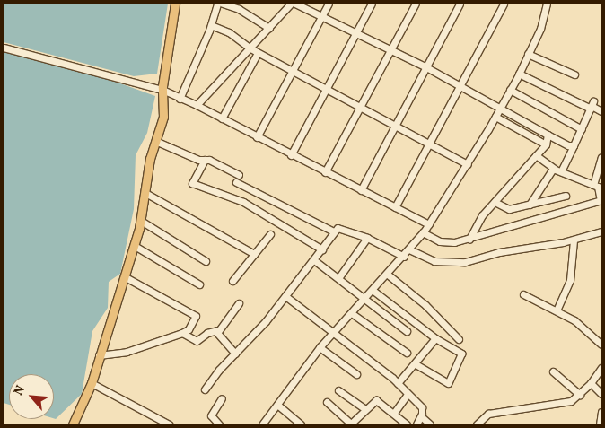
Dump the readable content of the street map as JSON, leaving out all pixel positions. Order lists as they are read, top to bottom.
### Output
{
  "north": "top left"
}
